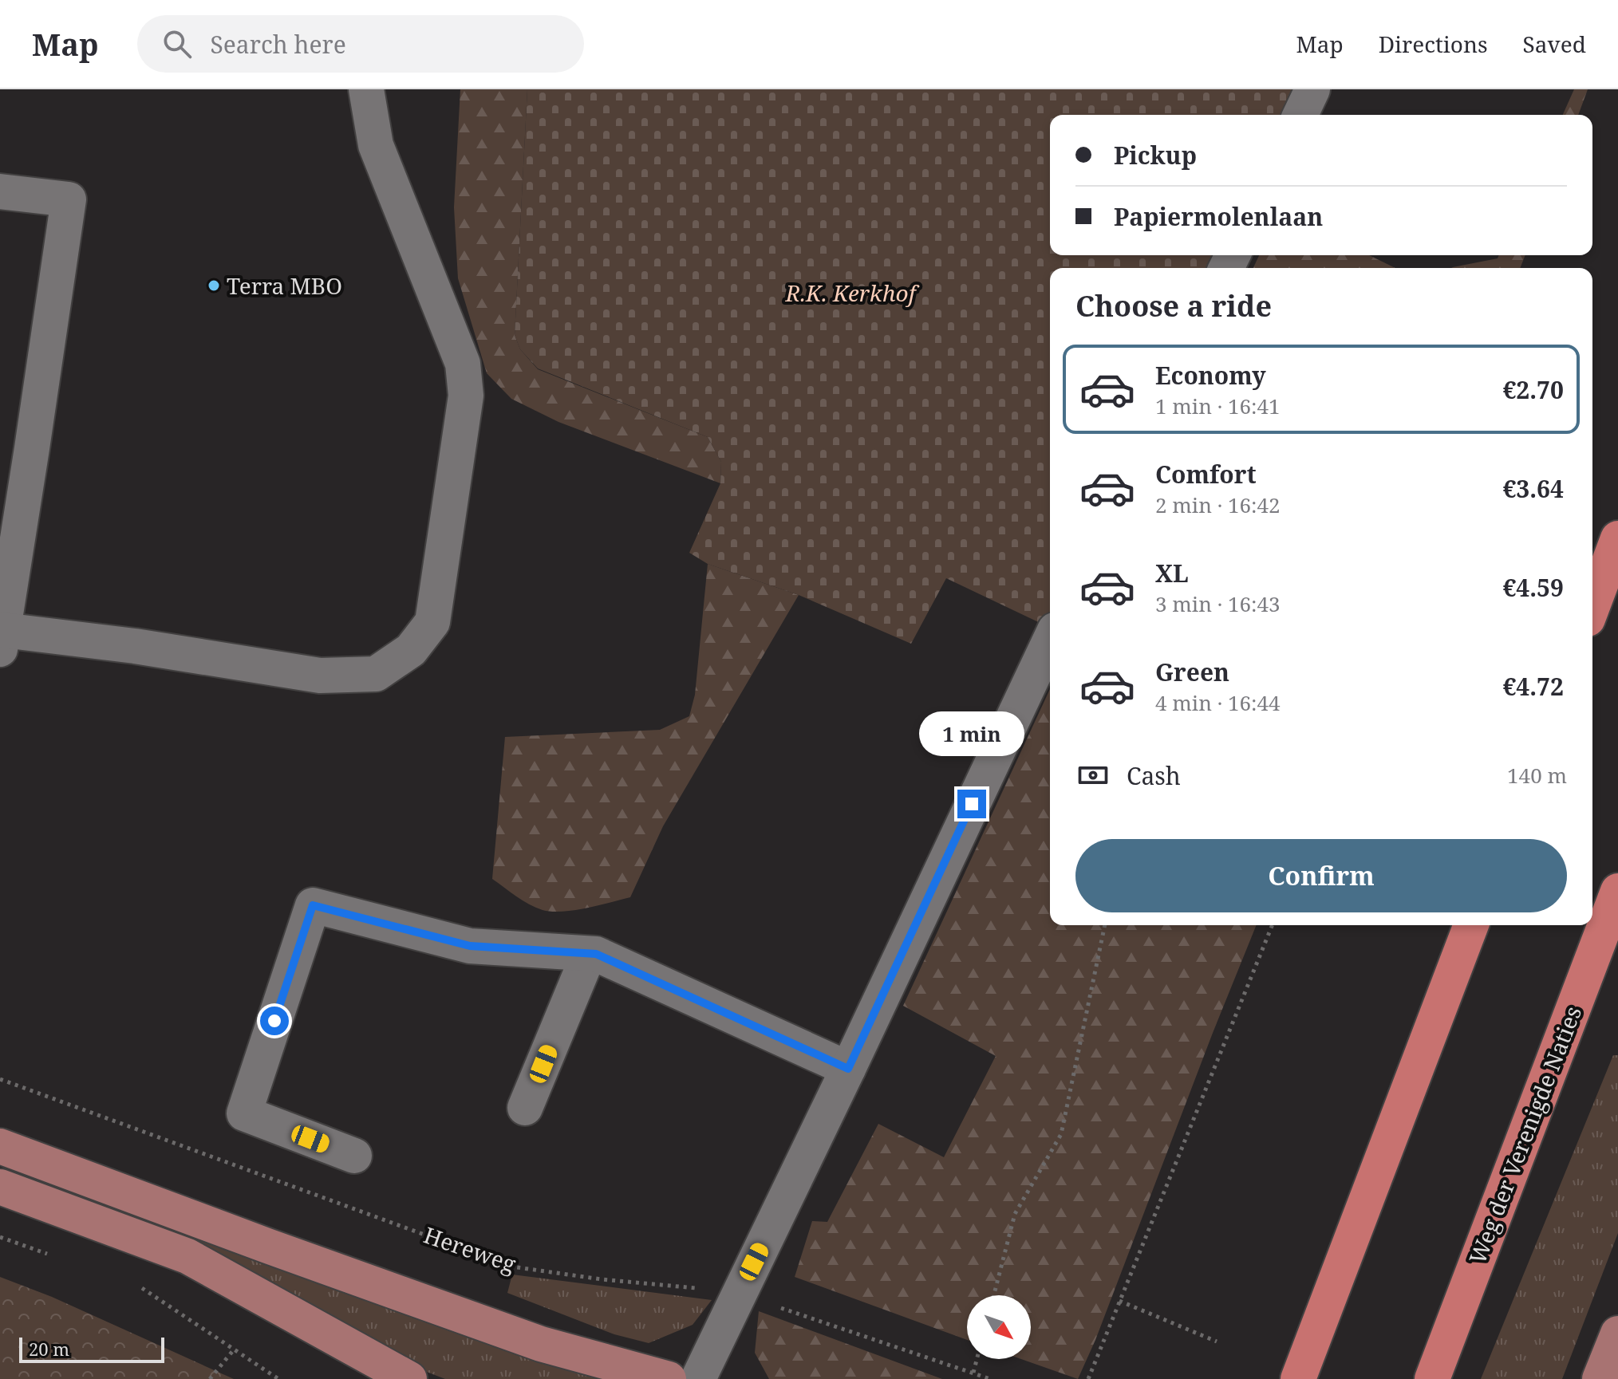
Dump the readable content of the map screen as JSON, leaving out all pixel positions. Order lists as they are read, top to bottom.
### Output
{
  "streets": {
    "highway": ["Weg der Verenigde Naties"],
    "path": ["Hereweg"]
  },
  "parks": ["R.K. Kerkhof"],
  "places": ["Terra MBO"],
  "scale_bar": "20 m",
  "north": "bottom right",
  "page": {
    "header": "Map",
    "search": "Search here",
    "nav": ["Map", "Directions", "Saved"],
    "banner": ["Pickup", "Papiermolenlaan"],
    "heading": "Choose a ride",
    "list": [
      {
        "name": "Economy",
        "note": "1 min · 16:41",
        "value": "€2.70"
      },
      {
        "name": "Comfort",
        "note": "2 min · 16:42",
        "value": "€3.64"
      },
      {
        "name": "XL",
        "note": "3 min · 16:43",
        "value": "€4.59"
      },
      {
        "name": "Green",
        "note": "4 min · 16:44",
        "value": "€4.72"
      }
    ],
    "bubble": "1 min",
    "pay": ["Cash", "140 m"],
    "buttons": "Confirm",
    "scale": "20 m"
  }
}
